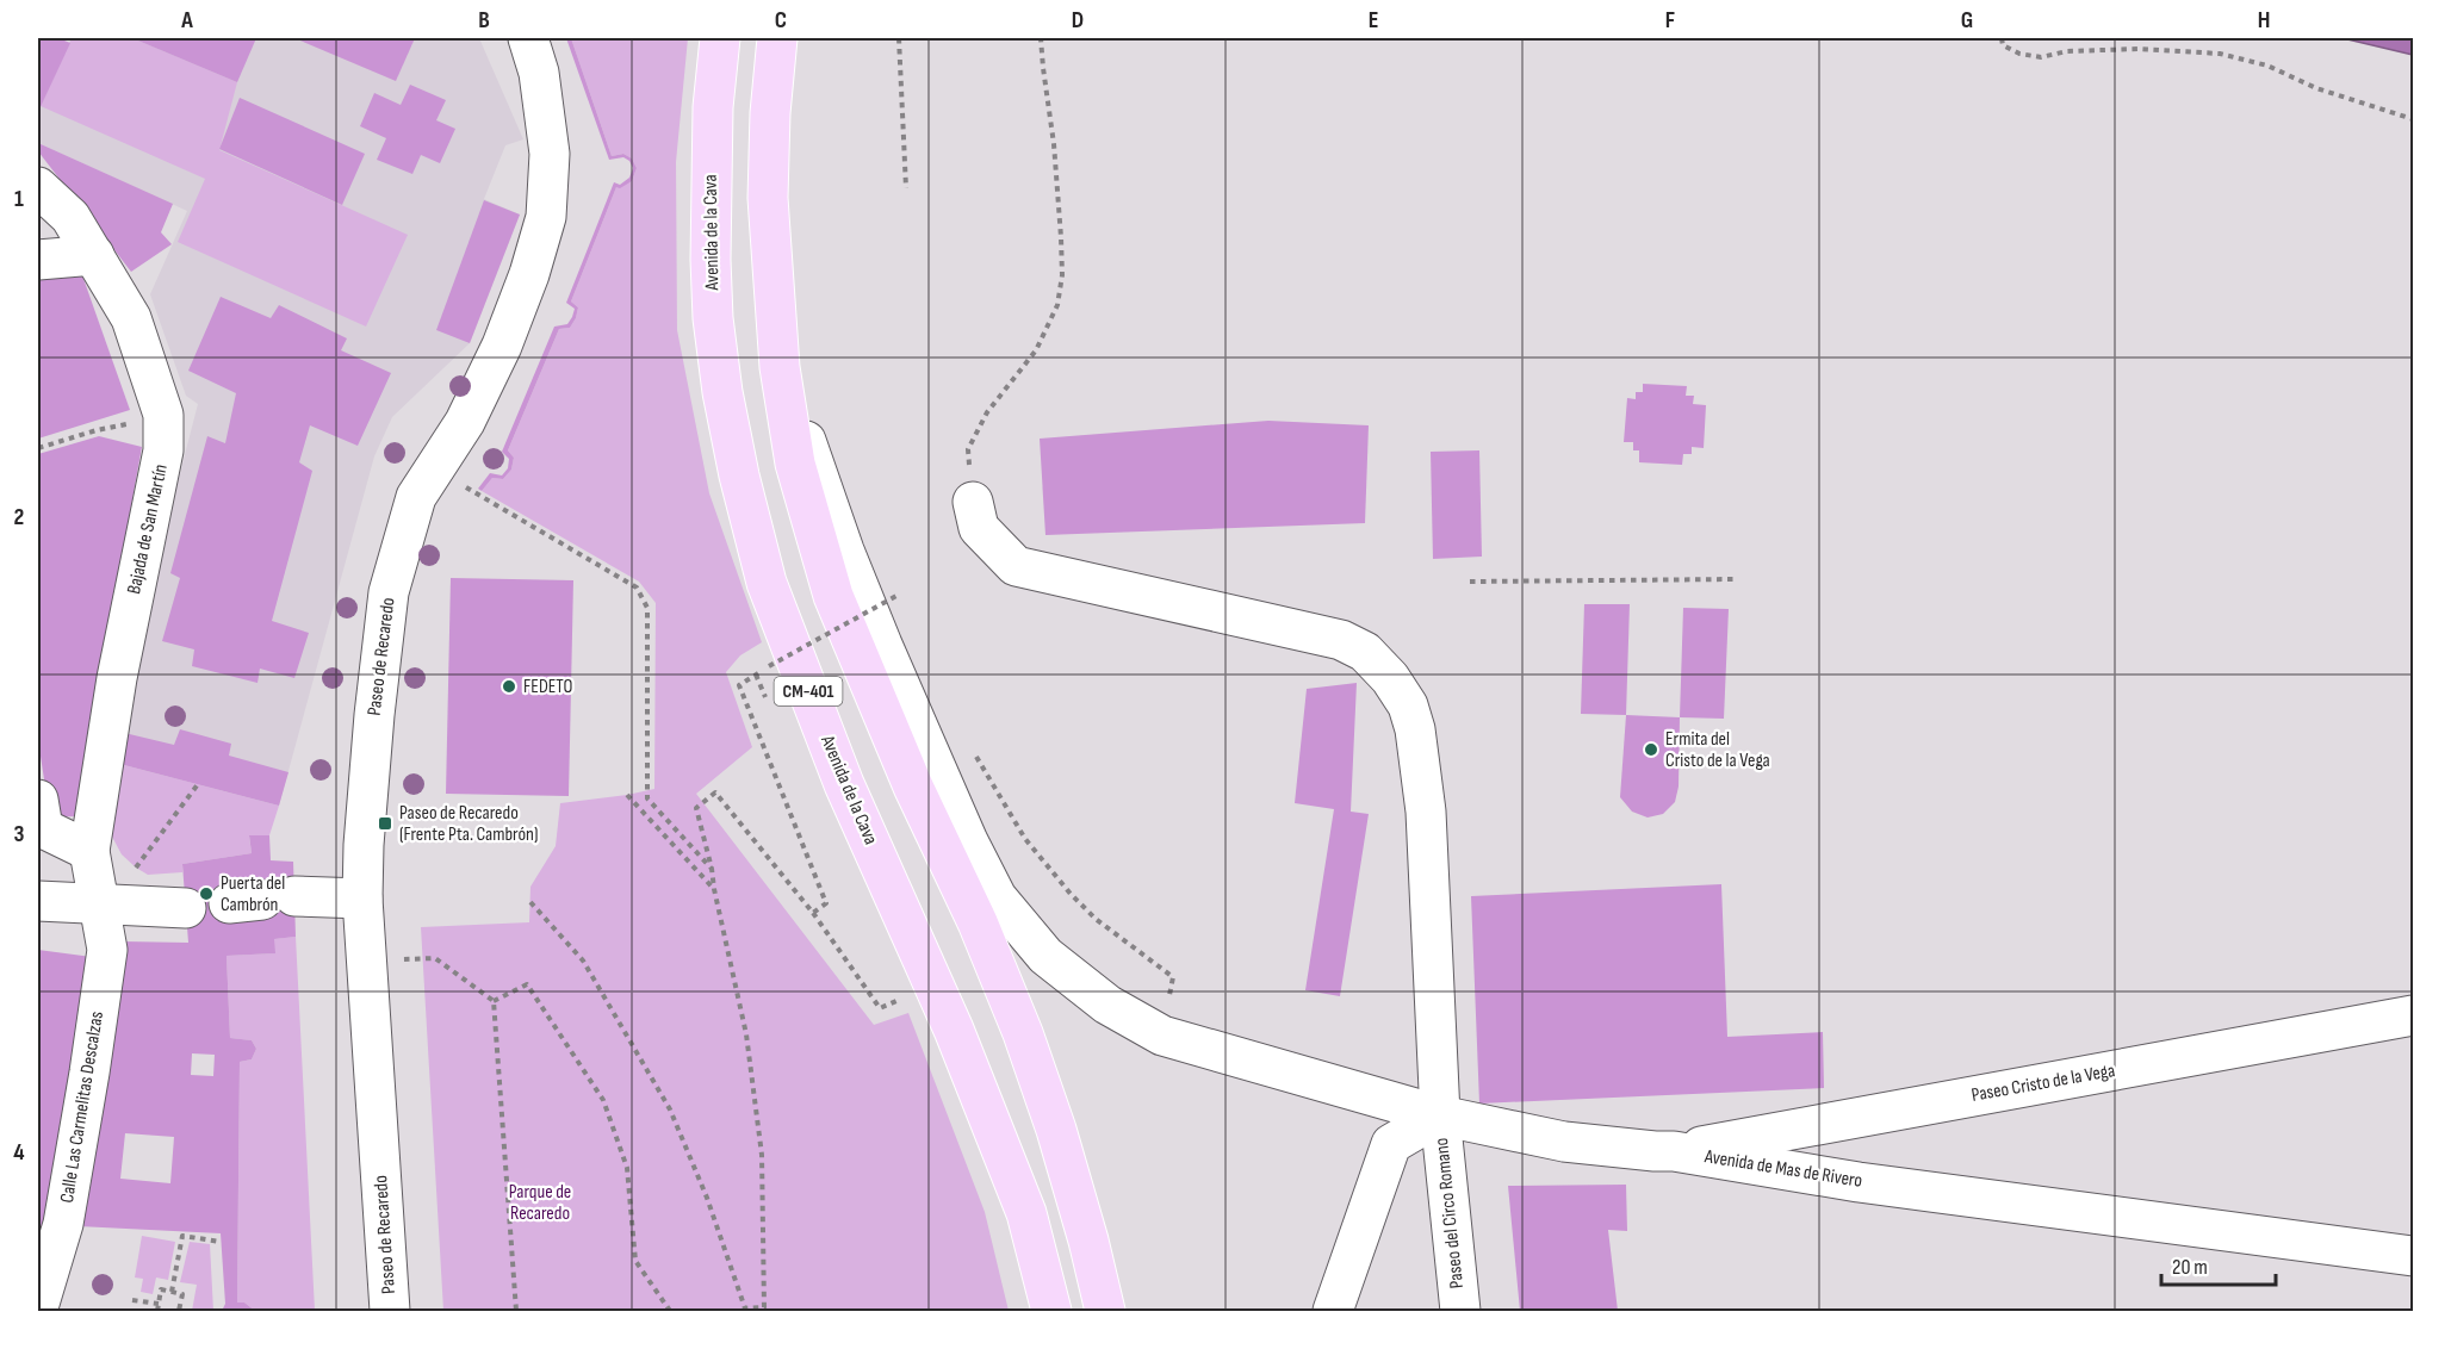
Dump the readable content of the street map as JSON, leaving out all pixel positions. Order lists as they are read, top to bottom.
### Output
{
  "streets": {
    "main road": ["Avenida de la Cava", "CM-401"],
    "street": [
      "Bajada de San Martín",
      "Paseo de Recaredo",
      "Paseo Cristo de la Vega",
      "Calle Las Carmelitas Descalzas",
      "Avenida de Mas de Rivero",
      "Paseo del Circo Romano"
    ]
  },
  "crossings": [
    ["Bajada de San Martín", "Calle Las Carmelitas Descalzas"],
    ["Paseo Cristo de la Vega", "Avenida de Mas de Rivero"],
    ["Avenida de Mas de Rivero", "Paseo del Circo Romano"]
  ],
  "parks": ["Parque de Recaredo"],
  "places": {
    "other": ["FEDETO", "Ermita del Cristo de la Vega", "Puerta del Cambrón"],
    "transit": ["Paseo de Recaredo (Frente Pta. Cambrón)"]
  },
  "scale_bar": "20 m",
  "grid": {
    "columns": [
      "A",
      "B",
      "C",
      "D",
      "E",
      "F",
      "G",
      "H"
    ],
    "rows": [
      "1",
      "2",
      "3",
      "4"
    ]
  }
}
